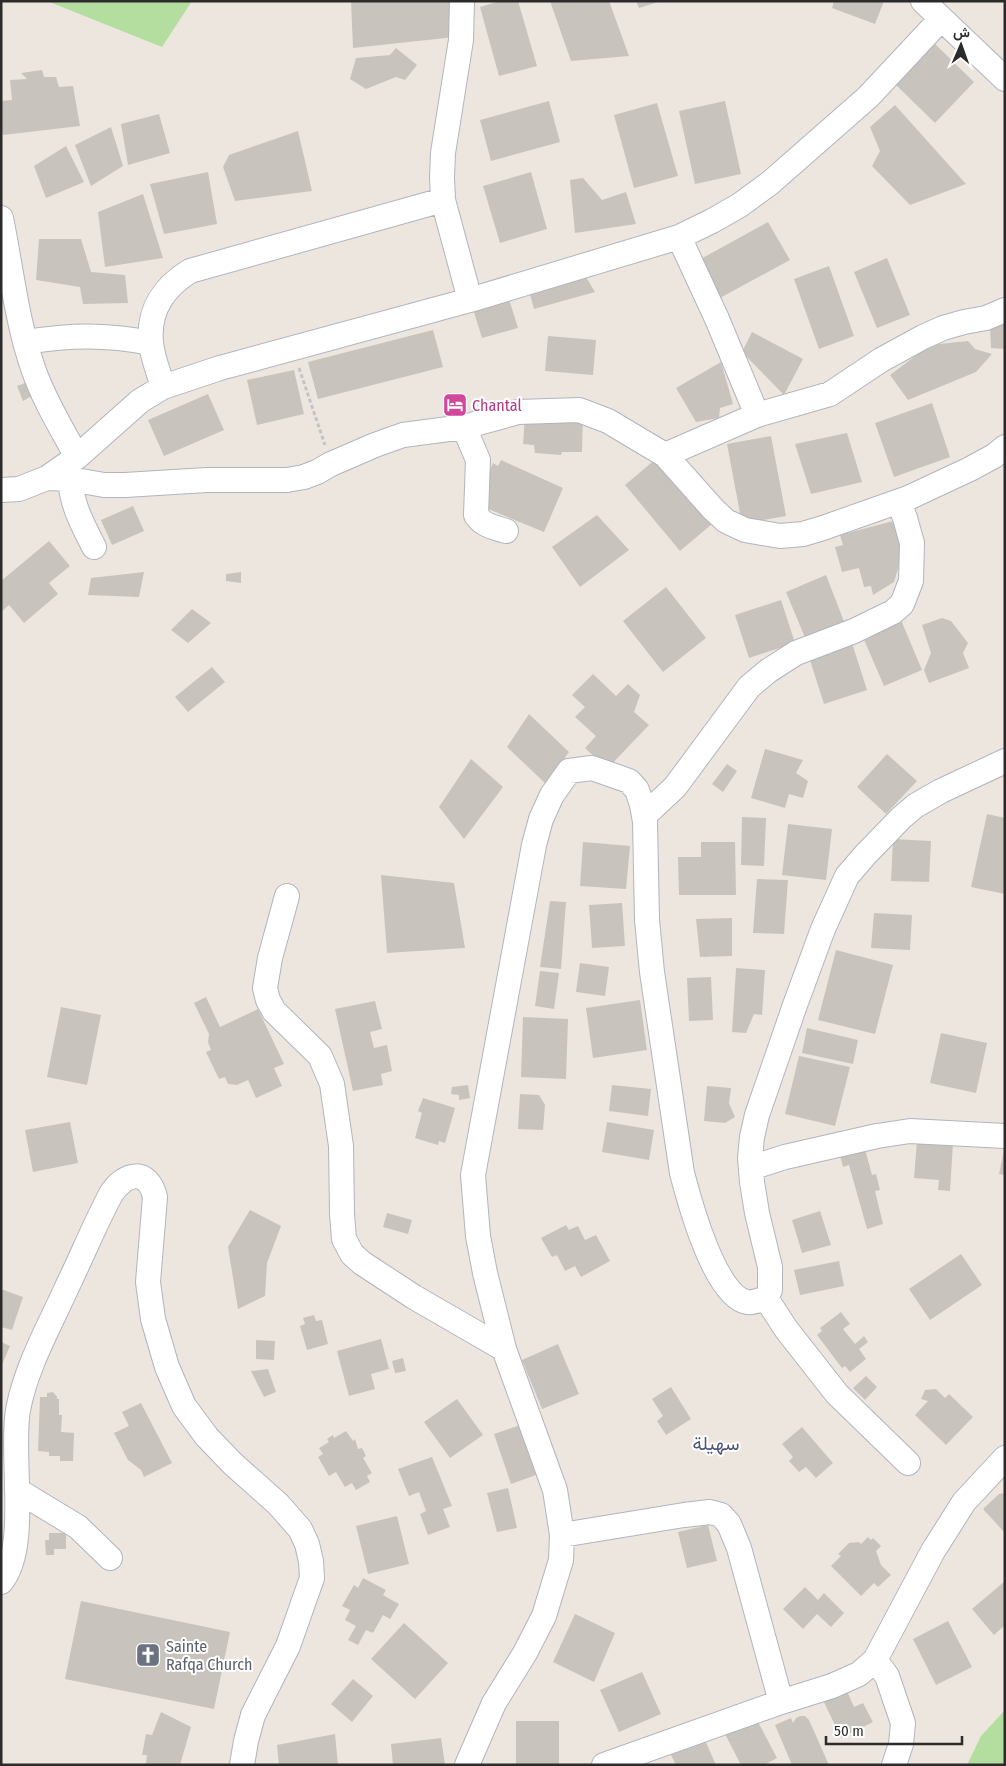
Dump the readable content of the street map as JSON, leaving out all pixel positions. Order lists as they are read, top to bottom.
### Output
{
  "districts": ["سهيلة"],
  "places": {
    "hotel": ["Chantal"],
    "church": ["Sainte Rafqa Church"]
  },
  "scale_bar": "50 m",
  "north": "top"
}
